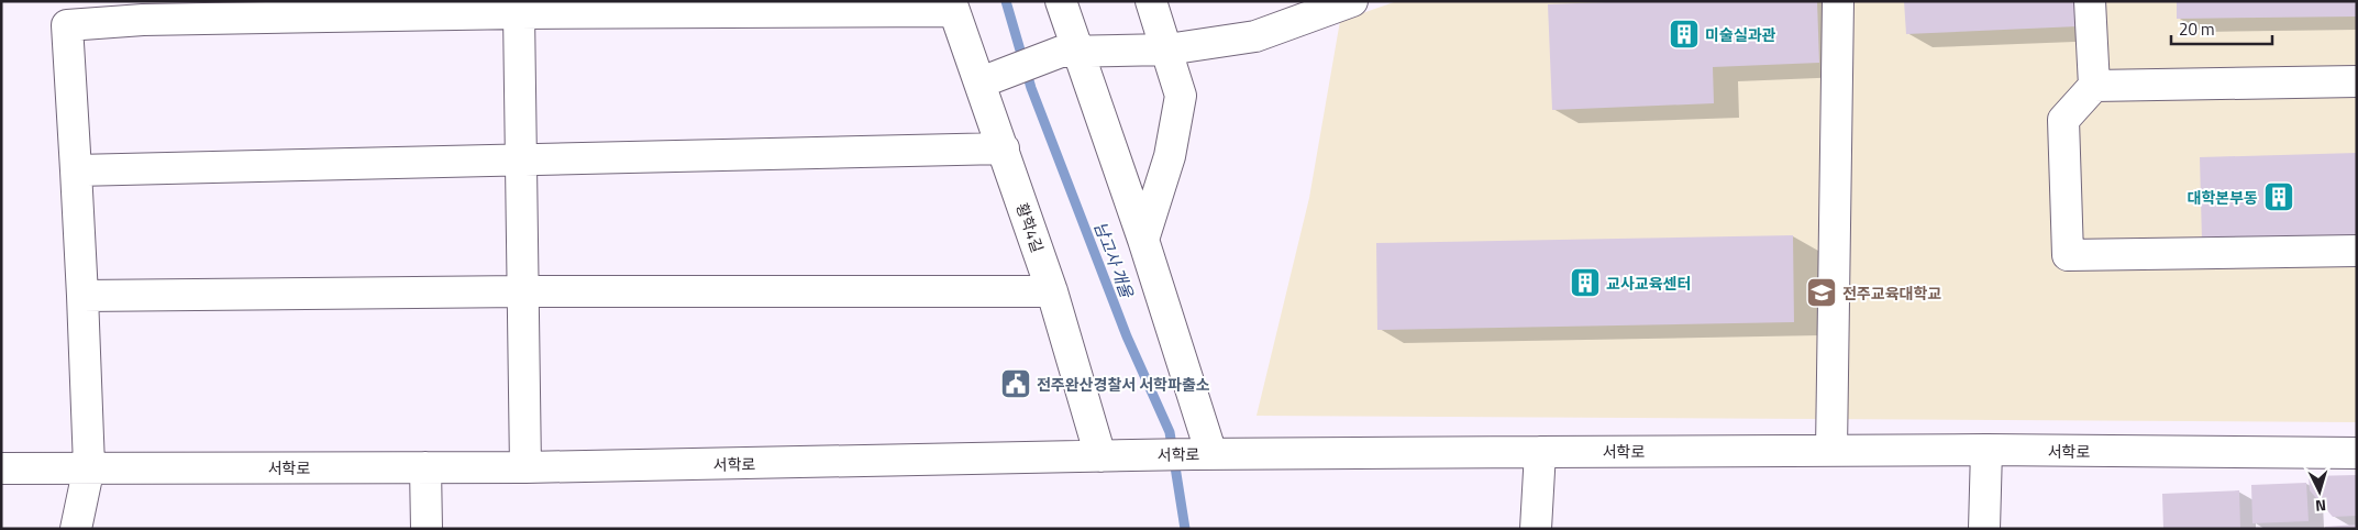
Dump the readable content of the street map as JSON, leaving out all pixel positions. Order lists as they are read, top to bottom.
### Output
{
  "streets": {
    "street": ["황학4길", "서학로"]
  },
  "crossings": [
    ["황학4길", "서학로"]
  ],
  "water": ["남고사 개울"],
  "places": {
    "building": ["미술실과관", "대학본부동", "교사교육센터"],
    "school or university": ["전주교육대학교"],
    "public building": ["전주완산경찰서 서학파출소"]
  },
  "scale_bar": "20 m",
  "north": "bottom"
}
